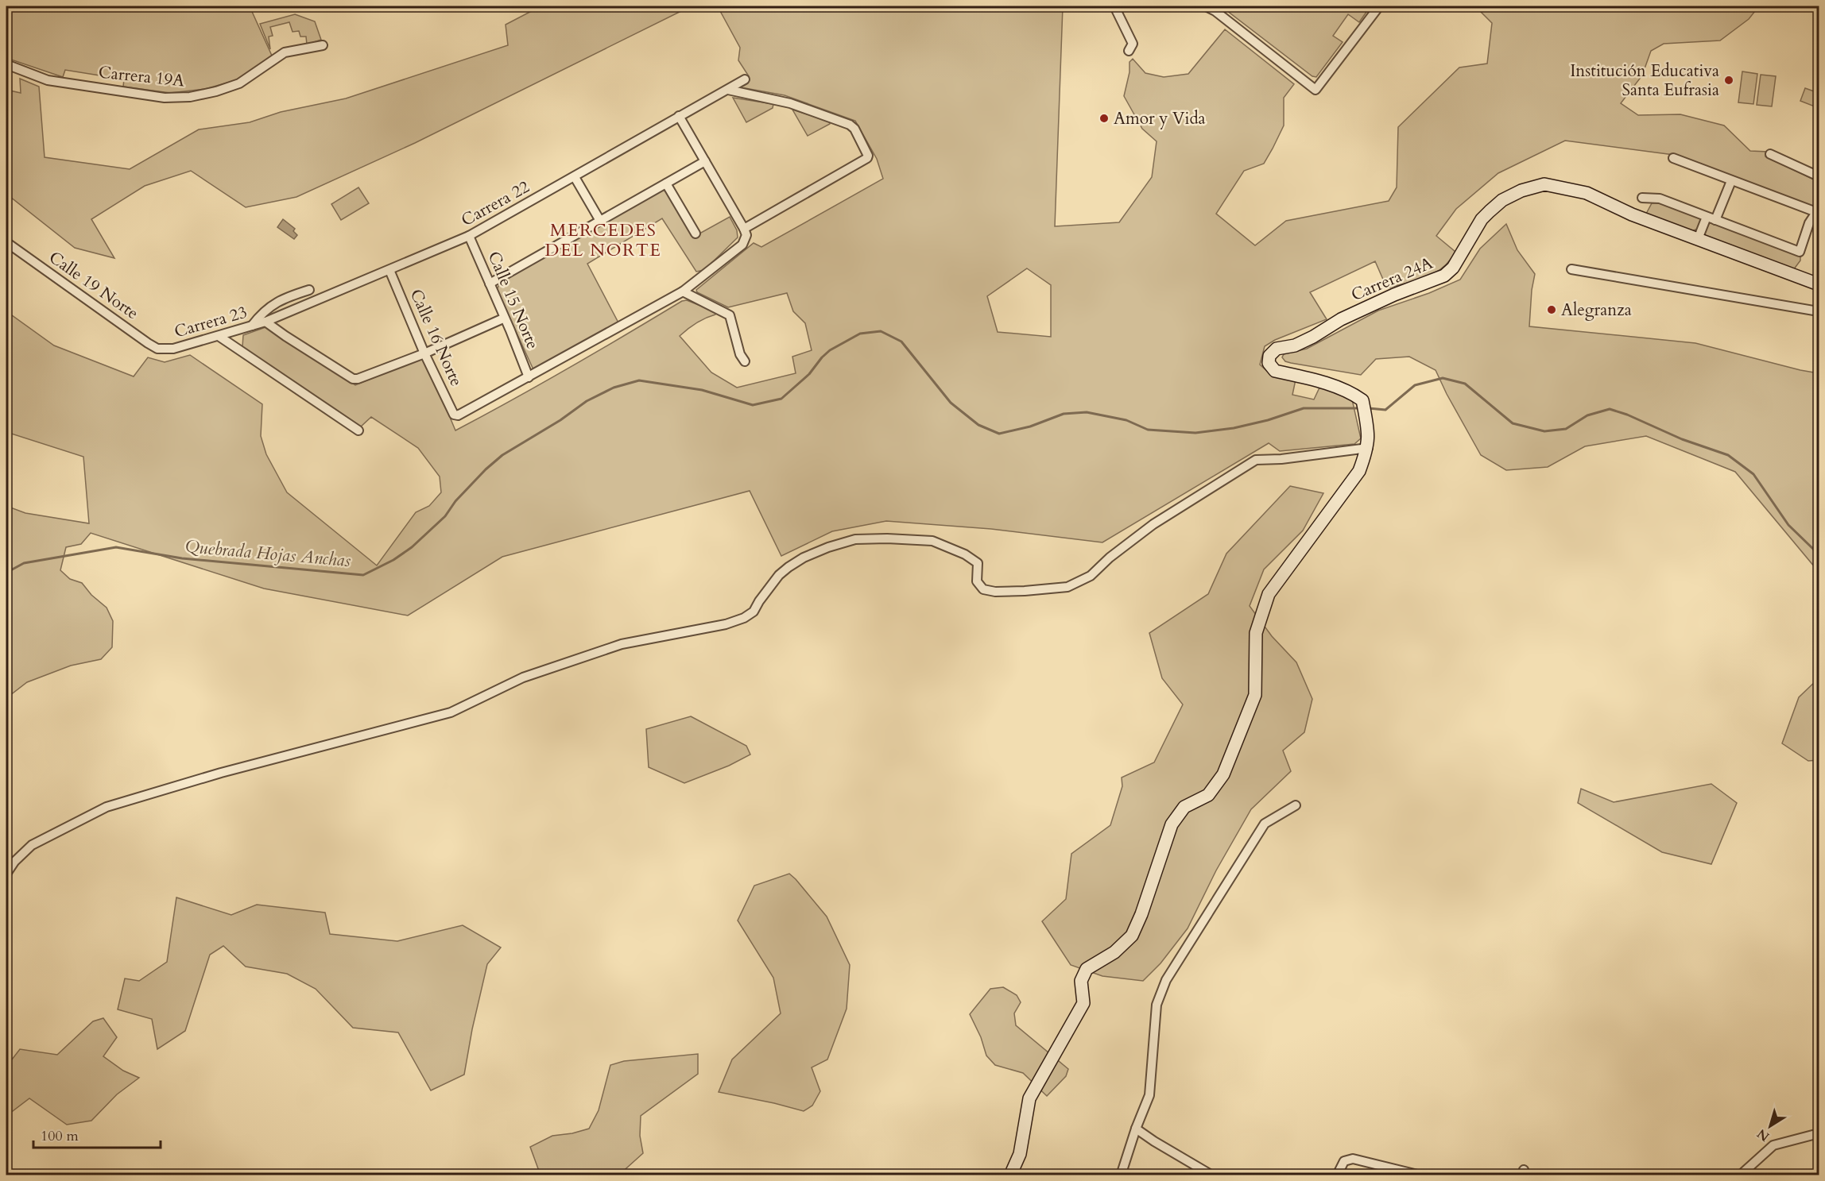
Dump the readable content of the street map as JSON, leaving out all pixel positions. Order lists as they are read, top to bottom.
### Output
{
  "streets": {
    "street": [
      "Carrera 19A",
      "Carrera 22",
      "Carrera 24A",
      "Calle 19 Norte",
      "Calle 15 Norte",
      "Carrera 23",
      "Calle 16 Norte"
    ]
  },
  "crossings": [
    ["Carrera 22", "Calle 15 Norte"],
    ["Carrera 22", "Carrera 23"],
    ["Carrera 22", "Calle 16 Norte"],
    ["Calle 19 Norte", "Carrera 23"],
    ["Calle 15 Norte", "Calle 16 Norte"]
  ],
  "districts": ["MERCEDES DEL NORTE"],
  "water": ["Quebrada Hojas Anchas"],
  "places": ["Institución Educativa Santa Eufrasia", "Amor y Vida", "Alegranza"],
  "scale_bar": "100 m",
  "north": "bottom left"
}
